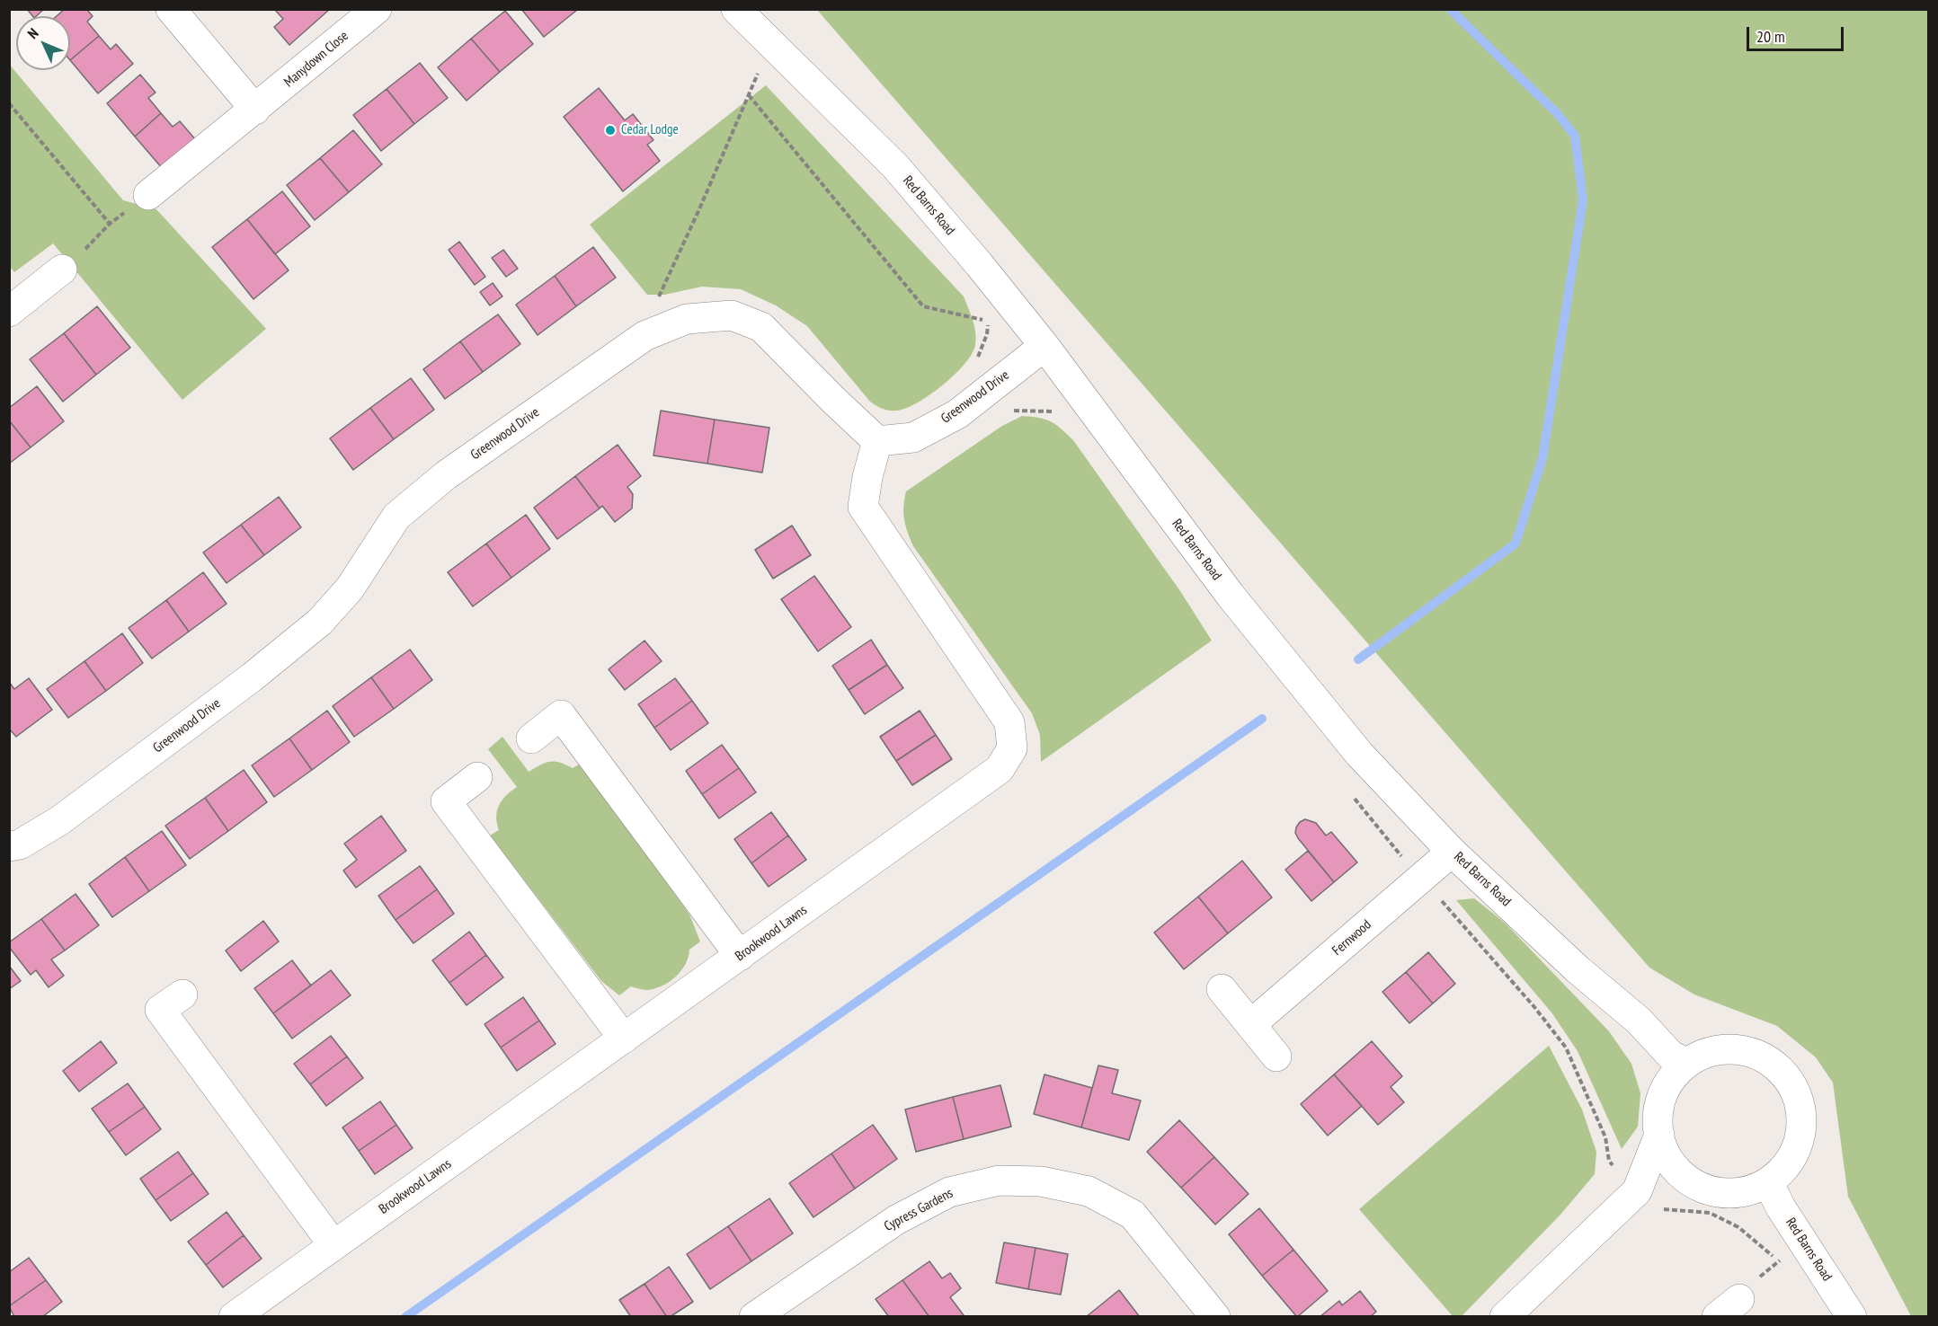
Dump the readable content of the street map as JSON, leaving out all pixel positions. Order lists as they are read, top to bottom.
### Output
{
  "streets": {
    "street": [
      "Manydown Close",
      "Red Barns Road",
      "Greenwood Drive",
      "Brookwood Lawns",
      "Fernwood",
      "Cypress Gardens"
    ]
  },
  "crossings": [
    ["Red Barns Road", "Greenwood Drive"],
    ["Red Barns Road", "Fernwood"],
    ["Greenwood Drive", "Brookwood Lawns"]
  ],
  "places": ["Cedar Lodge"],
  "scale_bar": "20 m",
  "north": "top left"
}
